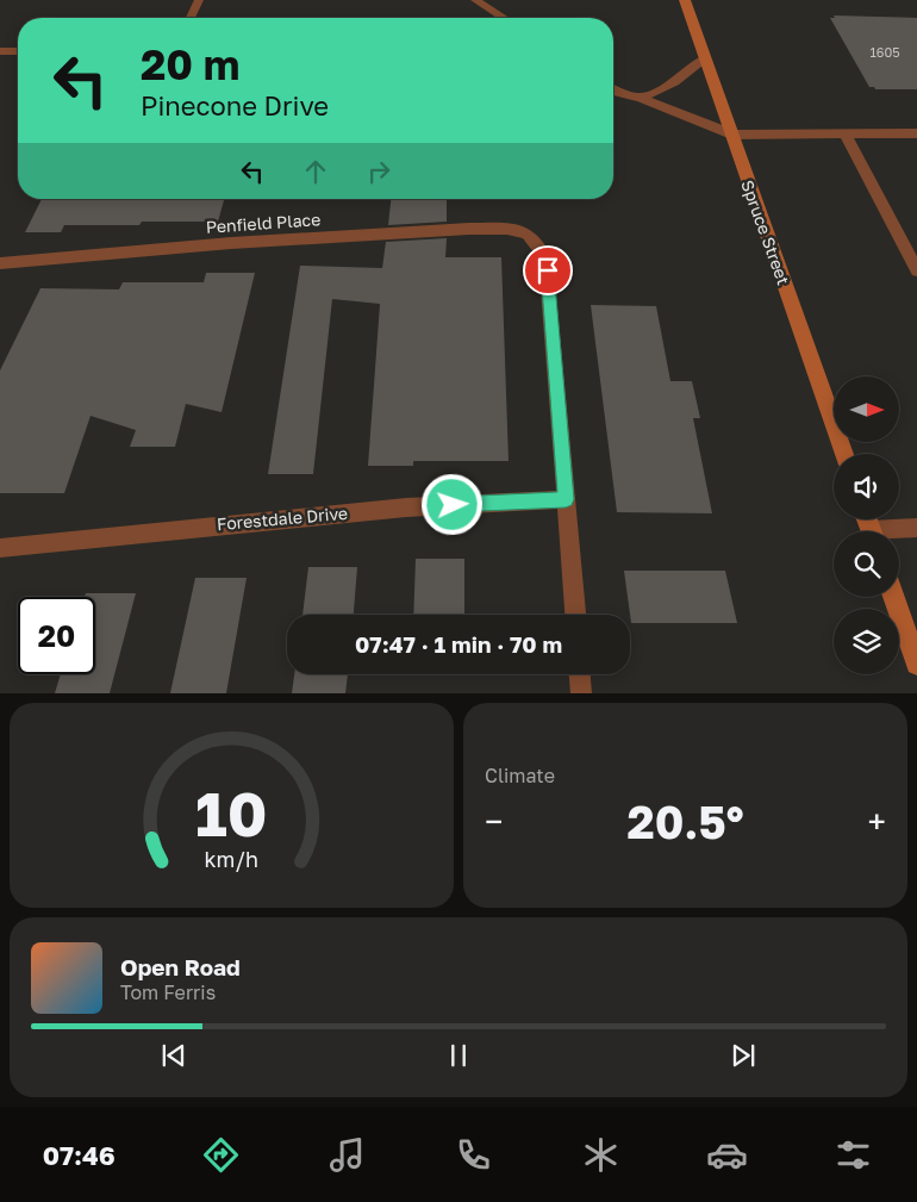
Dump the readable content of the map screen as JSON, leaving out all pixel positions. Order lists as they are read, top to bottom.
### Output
{
  "streets": {
    "main road": ["Spruce Street"],
    "lane": ["Penfield Place", "Forestdale Drive"]
  },
  "crossings": [
    ["Penfield Place", "Forestdale Drive"]
  ],
  "house_numbers": ["1605"],
  "north": "right",
  "page": {
    "turn": ["20 m", "Pinecone Drive"],
    "limit": "20",
    "trip": "07:47 · 1 min · 70 m",
    "tile": "Climate",
    "heat": ["−", "20.5°", "+"],
    "song": ["Open Road", "Tom Ferris"],
    "tabs": "07:46",
    "gauge": ["10", "km/h"]
  }
}
